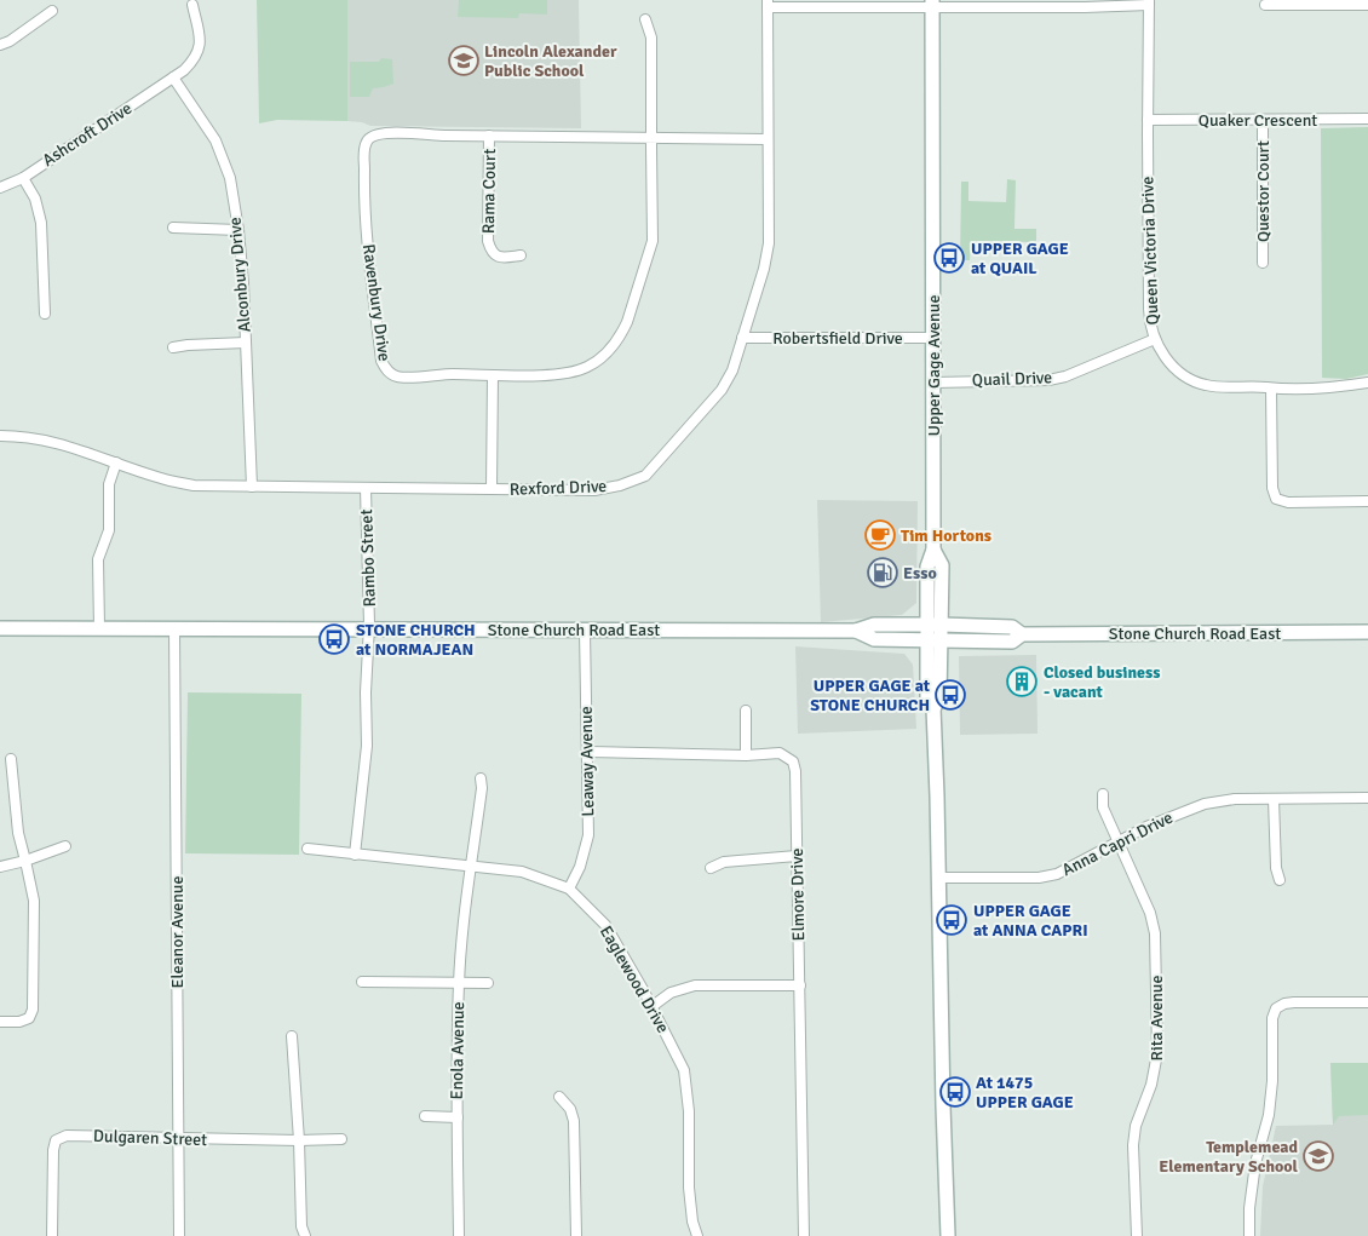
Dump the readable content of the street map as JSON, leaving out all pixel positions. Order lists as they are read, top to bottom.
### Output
{
  "streets": {
    "main road": ["Upper Gage Avenue", "Stone Church Road East"],
    "street": [
      "Quaker Crescent",
      "Ashcroft Drive",
      "Rama Court",
      "Questor Court",
      "Queen Victoria Drive",
      "Alconbury Drive",
      "Ravenbury Drive",
      "Robertsfield Drive",
      "Quail Drive",
      "Rexford Drive",
      "Rambo Street",
      "Leaway Avenue",
      "Anna Capri Drive",
      "Elmore Drive",
      "Eleanor Avenue",
      "Eaglewood Drive",
      "Rita Avenue",
      "Enola Avenue",
      "Dulgaren Street"
    ]
  },
  "crossings": [
    ["Quaker Crescent", "Questor Court"],
    ["Quaker Crescent", "Queen Victoria Drive"],
    ["Ashcroft Drive", "Alconbury Drive"],
    ["Rama Court", "Ravenbury Drive"],
    ["Queen Victoria Drive", "Quail Drive"],
    ["Alconbury Drive", "Rexford Drive"],
    ["Ravenbury Drive", "Rexford Drive"],
    ["Robertsfield Drive", "Upper Gage Avenue"],
    ["Robertsfield Drive", "Rexford Drive"],
    ["Upper Gage Avenue", "Quail Drive"],
    ["Upper Gage Avenue", "Stone Church Road East"],
    ["Upper Gage Avenue", "Anna Capri Drive"],
    ["Rexford Drive", "Rambo Street"],
    ["Rambo Street", "Stone Church Road East"],
    ["Rambo Street", "Eaglewood Drive"],
    ["Stone Church Road East", "Leaway Avenue"],
    ["Stone Church Road East", "Eleanor Avenue"],
    ["Leaway Avenue", "Elmore Drive"],
    ["Leaway Avenue", "Eaglewood Drive"],
    ["Anna Capri Drive", "Rita Avenue"],
    ["Eleanor Avenue", "Dulgaren Street"],
    ["Eaglewood Drive", "Enola Avenue"]
  ],
  "places": {
    "school or university": ["Lincoln Alexander Public School", "Templemead Elementary School"],
    "bus stop": [
      "UPPER GAGE at QUAIL",
      "STONE CHURCH at NORMAJEAN",
      "UPPER GAGE at STONE CHURCH",
      "UPPER GAGE at ANNA CAPRI",
      "At 1475 UPPER GAGE"
    ],
    "cafe": ["Tim Hortons"],
    "fuel station": ["Esso"],
    "building": ["Closed business - vacant"]
  }
}
